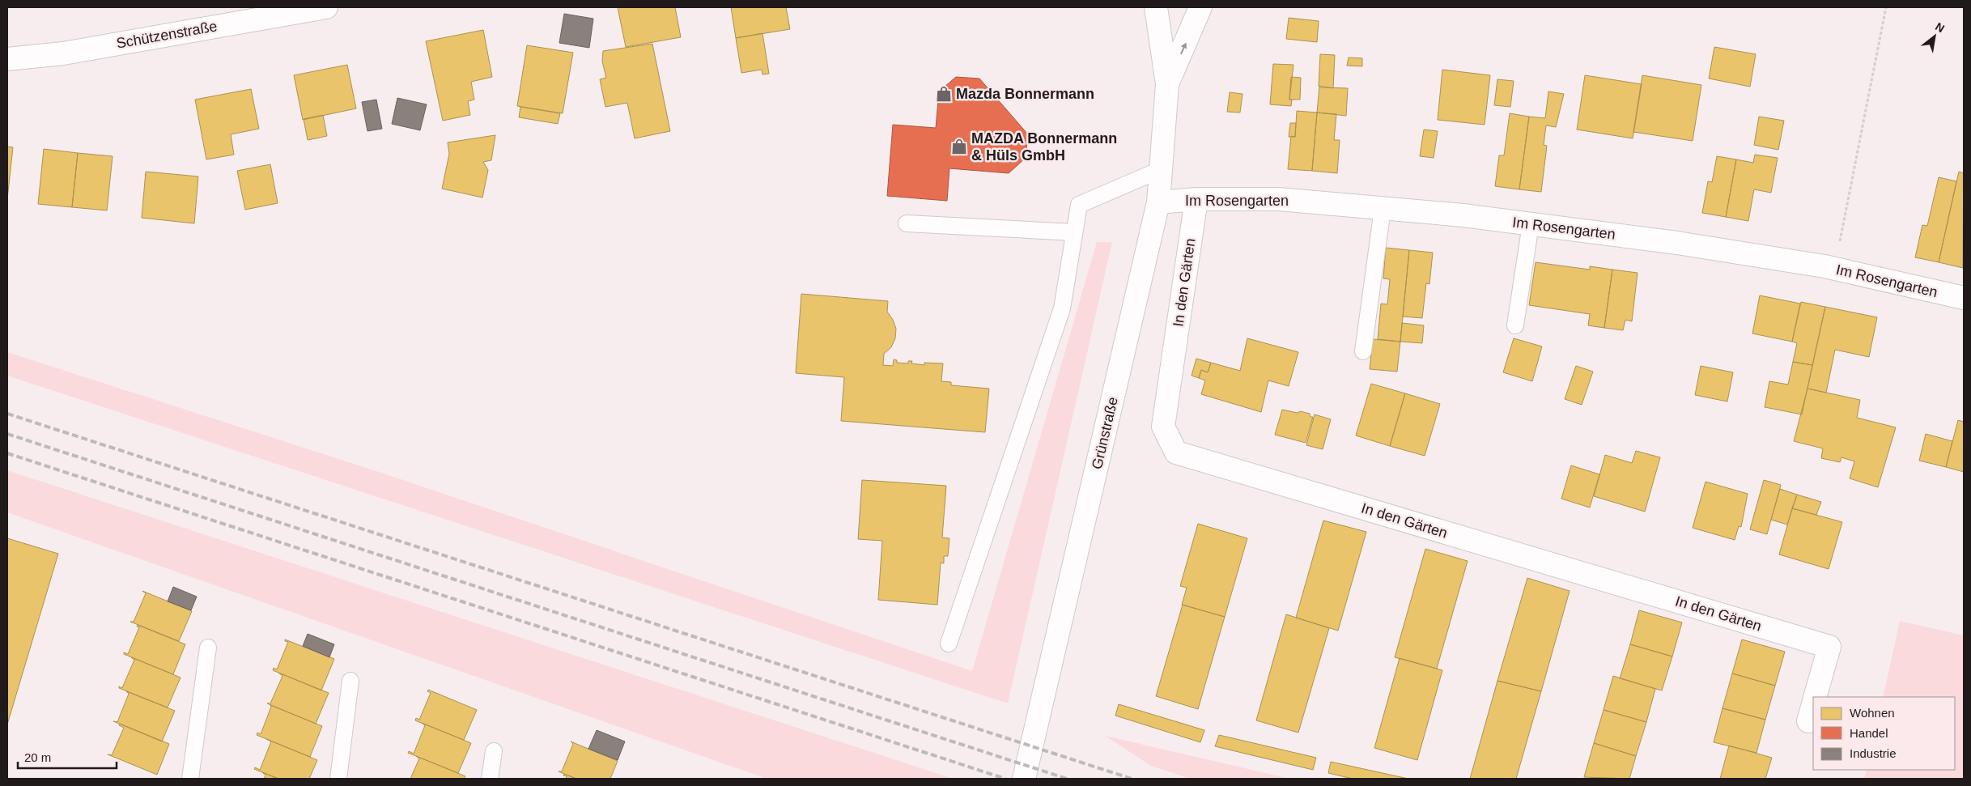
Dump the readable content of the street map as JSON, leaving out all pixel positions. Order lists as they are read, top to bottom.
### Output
{
  "streets": {
    "street": [
      "Schützenstraße",
      "Im Rosengarten",
      "In den Gärten",
      "Grünstraße"
    ]
  },
  "crossings": [
    ["Im Rosengarten", "In den Gärten"],
    ["Im Rosengarten", "Grünstraße"]
  ],
  "places": {
    "shop": ["Mazda Bonnermann", "MAZDA Bonnermann & Hüls GmbH"]
  },
  "legend": ["Wohnen", "Handel", "Industrie"],
  "scale_bar": "20 m",
  "north": "top right"
}
